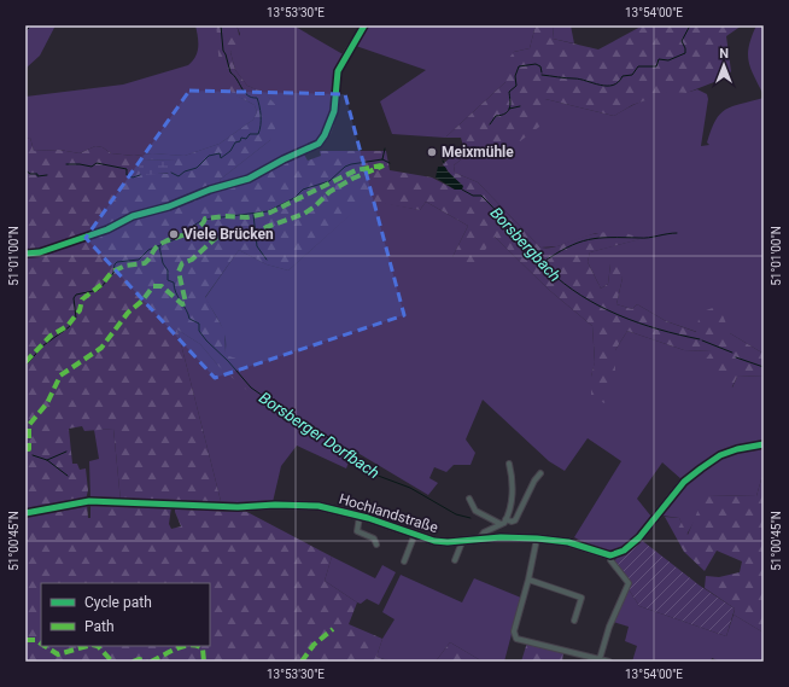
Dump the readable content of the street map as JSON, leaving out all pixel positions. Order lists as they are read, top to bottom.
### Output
{
  "streets": {
    "street": ["Hochlandstraße"]
  },
  "water": ["Borsbergbach", "Borsberger Dorfbach"],
  "places": ["Meixmühle", "Viele Brücken"],
  "legend": ["Cycle path", "Path"],
  "north": "top",
  "coordinates": [
    "13°53'30\"E",
    "13°54'00\"E",
    "51°01'00\"N",
    "51°00'45\"N"
  ]
}
